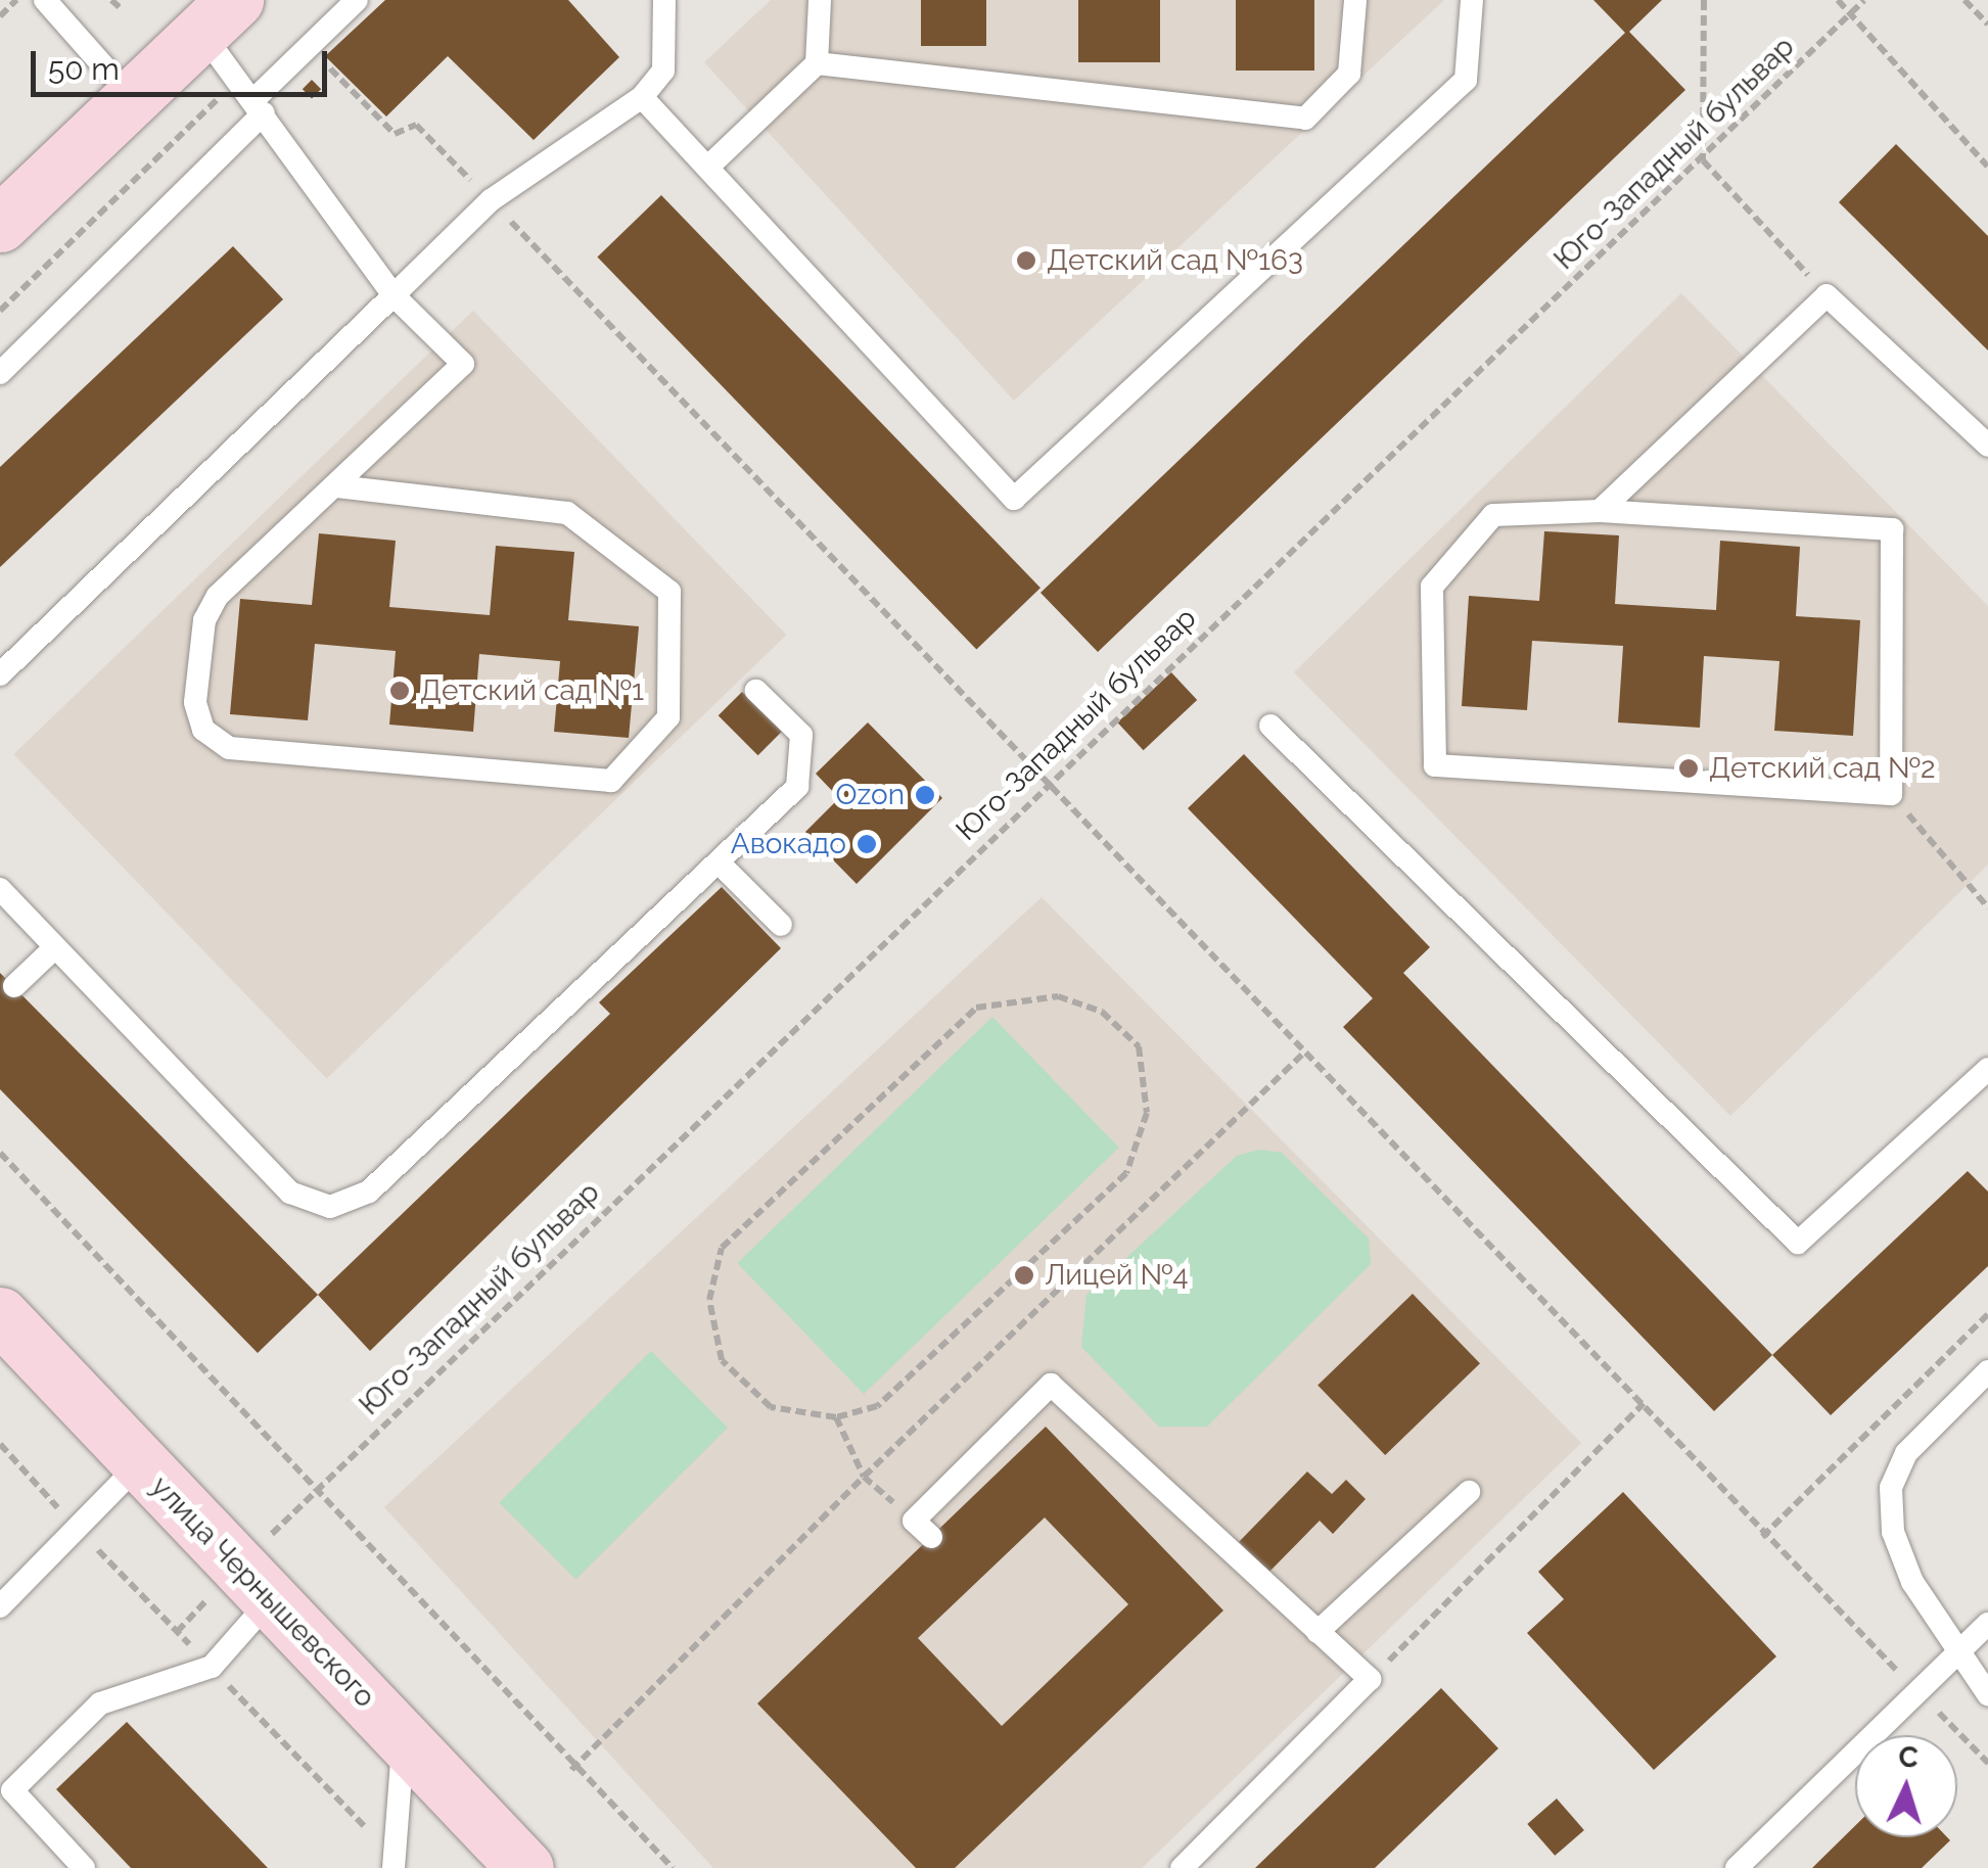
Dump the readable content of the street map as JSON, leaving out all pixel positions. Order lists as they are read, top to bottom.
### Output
{
  "streets": {
    "main road": ["улица Чернышевского"],
    "path": ["Юго-Западный бульвар"]
  },
  "places": [
    "Детский сад №163",
    "Детский сад №1",
    "Детский сад №2",
    "Ozon",
    "Авокадо",
    "Лицей №4"
  ],
  "scale_bar": "50 m",
  "north": "top"
}
